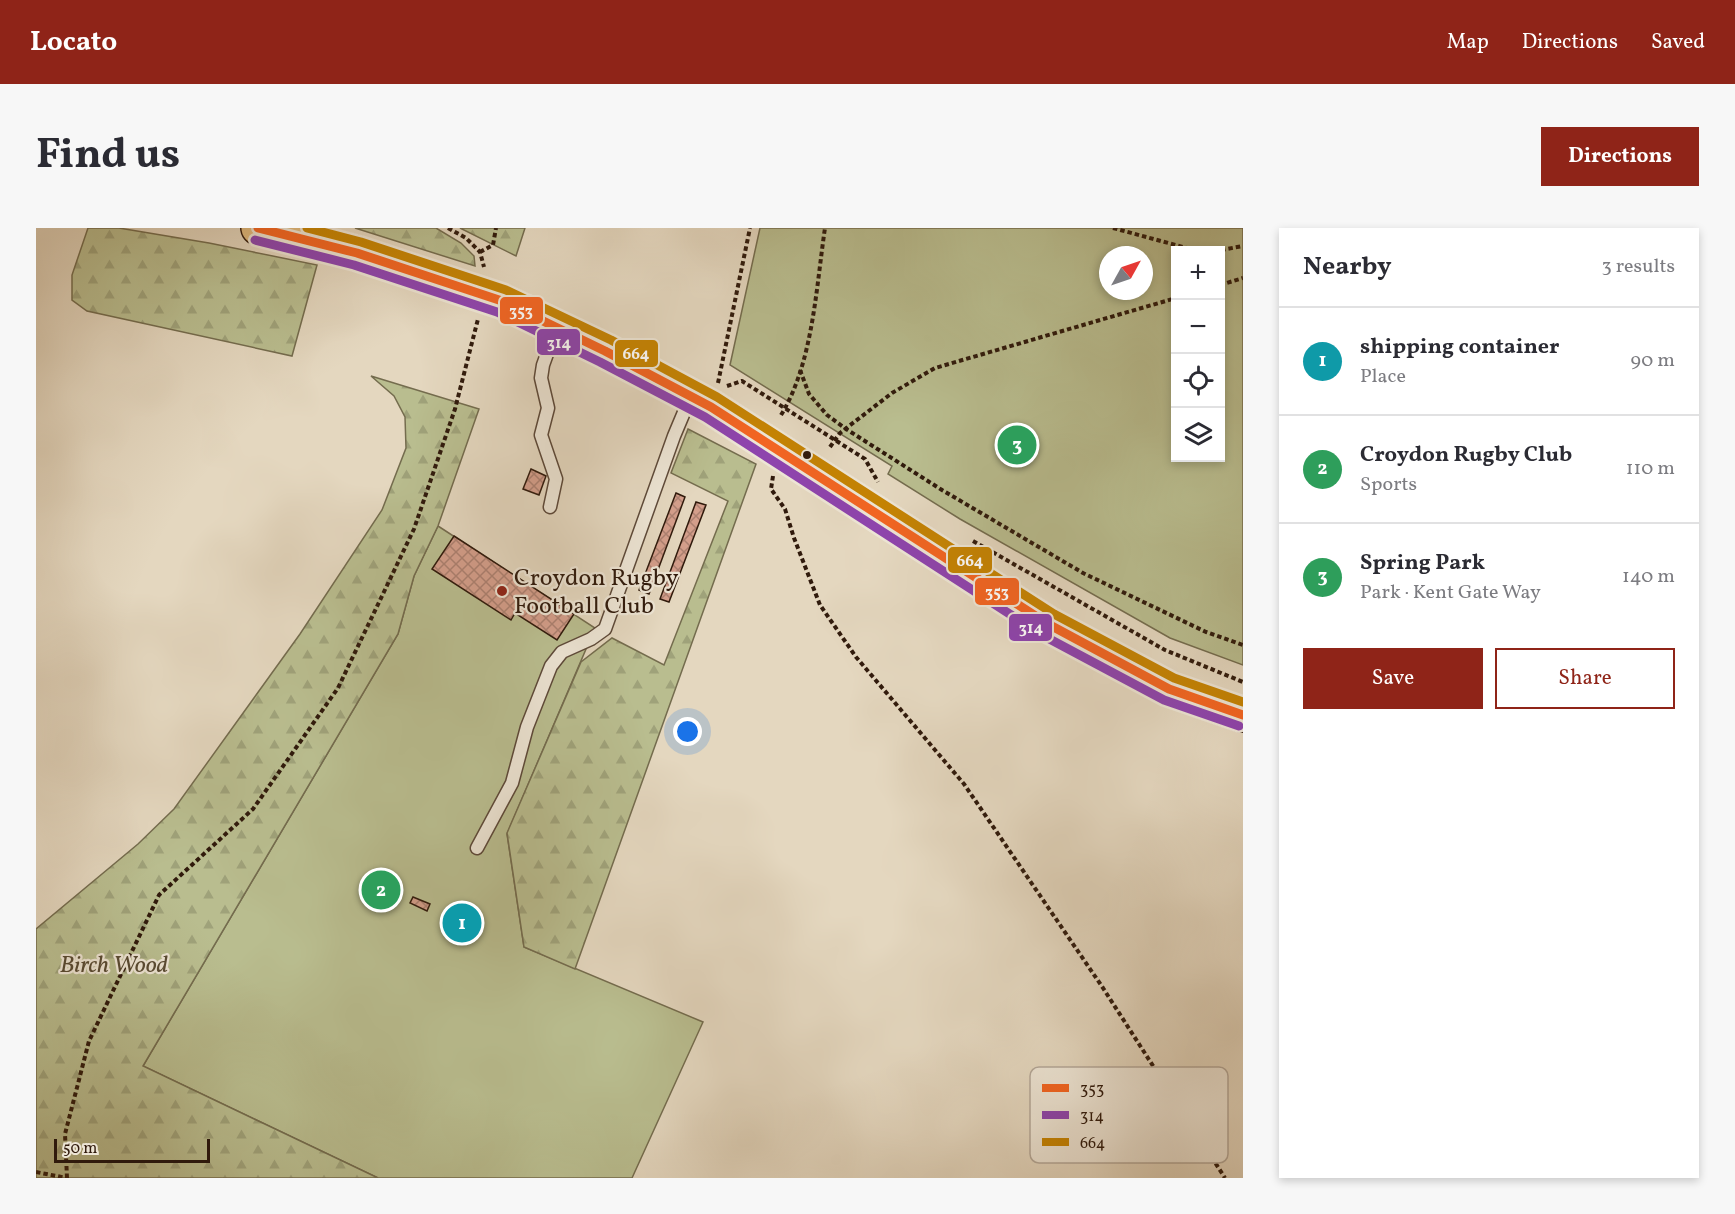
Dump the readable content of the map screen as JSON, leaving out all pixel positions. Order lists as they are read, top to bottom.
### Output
{
  "parks": ["Birch Wood"],
  "places": ["Croydon Rugby Football Club"],
  "lines": ["transit line 353", "transit line 664", "transit line 314"],
  "legend": ["353", "314", "664"],
  "scale_bar": "50 m",
  "north": "top right",
  "page": {
    "header": "Locato",
    "nav": ["Map", "Directions", "Saved"],
    "title": "Find us",
    "buttons": [
      "Directions",
      ["Save", "Share"]
    ],
    "heading": ["Nearby", "3 results"],
    "map_buttons": ["+", "−"],
    "list": [
      {
        "mark": "1",
        "name": "shipping container",
        "note": "Place",
        "value": "90 m"
      },
      {
        "mark": "2",
        "name": "Croydon Rugby Club",
        "note": "Sports",
        "value": "110 m"
      },
      {
        "mark": "3",
        "name": "Spring Park",
        "note": "Park · Kent Gate Way",
        "value": "140 m"
      }
    ],
    "pins": ["3", "2", "1"],
    "scale": "50 m"
  }
}
